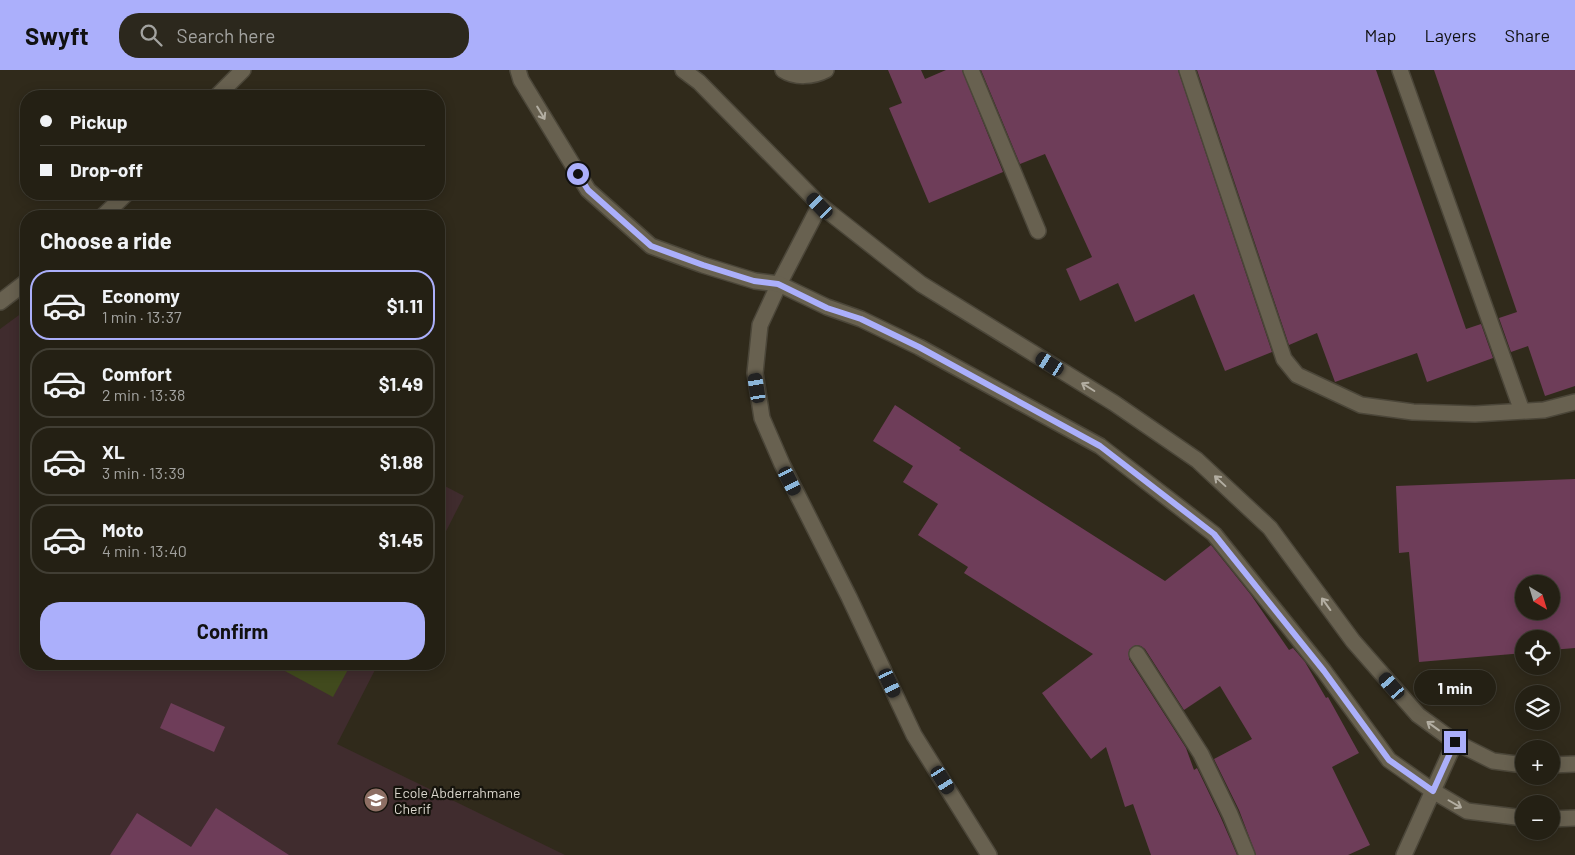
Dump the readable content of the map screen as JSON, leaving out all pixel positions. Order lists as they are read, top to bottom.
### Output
{
  "places": {
    "school or university": ["Ecole Abderrahmane Cherif"]
  },
  "north": "bottom right",
  "page": {
    "header": "Swyft",
    "search": "Search here",
    "nav": ["Map", "Layers", "Share"],
    "banner": ["Pickup", "Drop-off"],
    "heading": "Choose a ride",
    "list": [
      {
        "name": "Economy",
        "note": "1 min · 13:37",
        "value": "$1.11"
      },
      {
        "name": "Comfort",
        "note": "2 min · 13:38",
        "value": "$1.49"
      },
      {
        "name": "XL",
        "note": "3 min · 13:39",
        "value": "$1.88"
      },
      {
        "name": "Moto",
        "note": "4 min · 13:40",
        "value": "$1.45"
      }
    ],
    "map_buttons": ["+", "−"],
    "buttons": "Confirm",
    "bubble": "1 min"
  }
}
